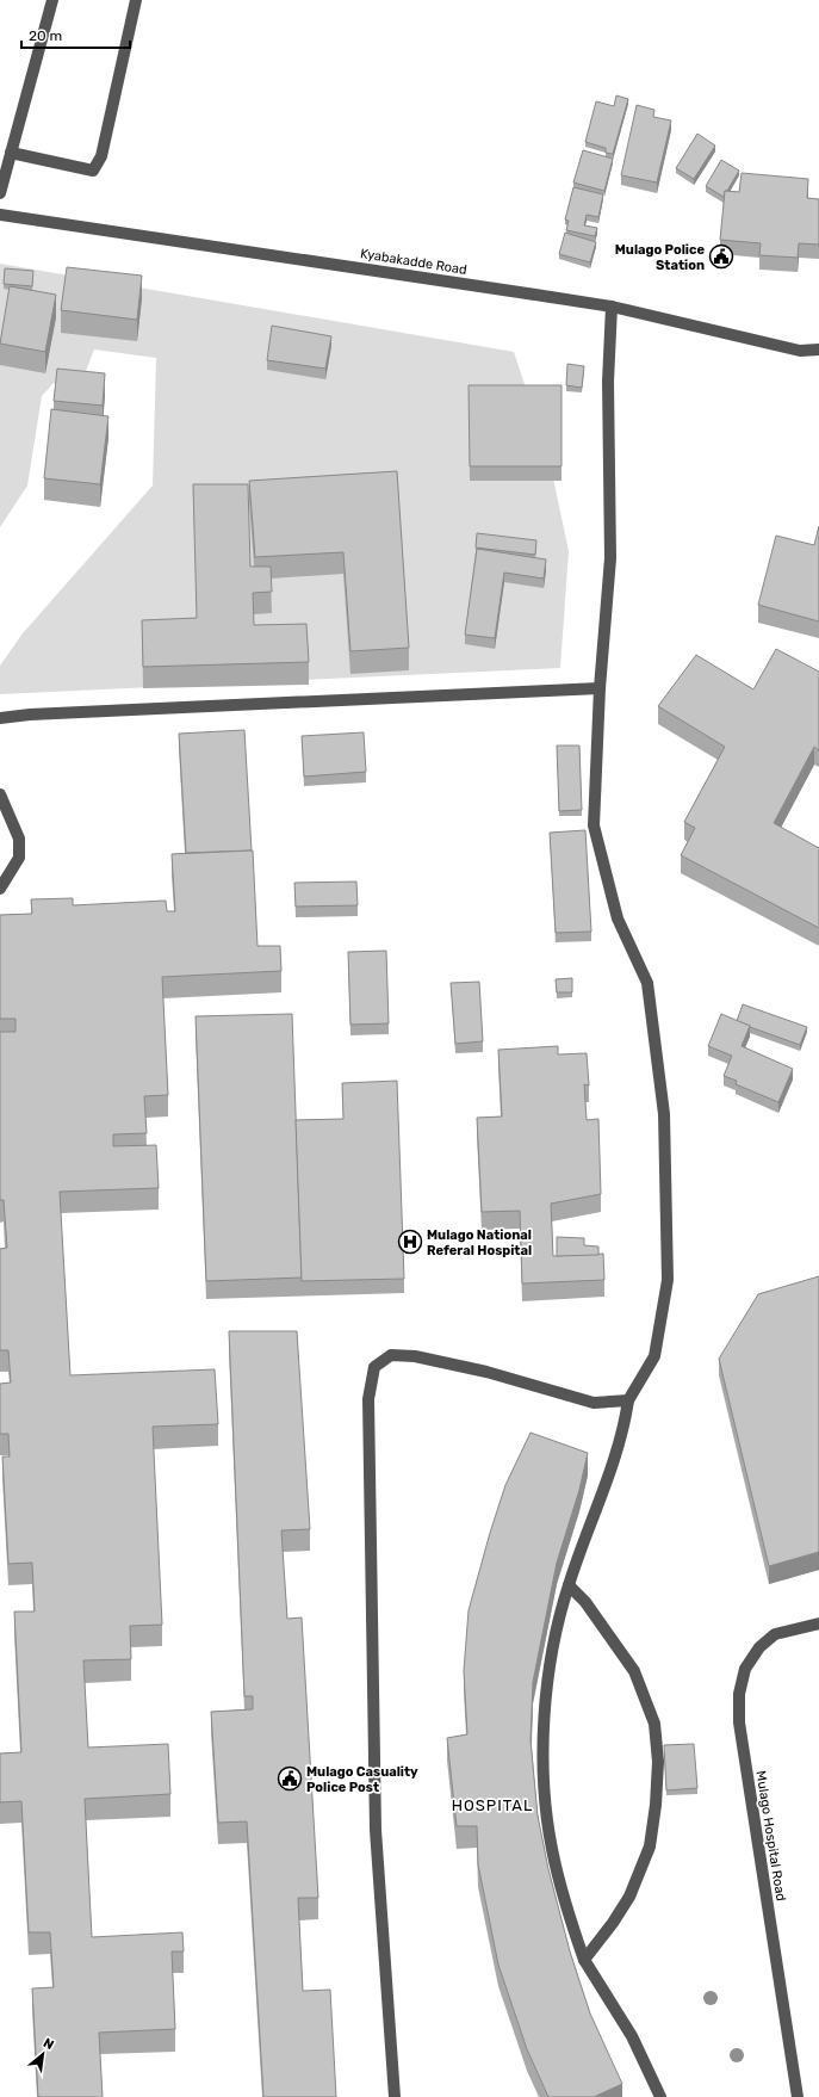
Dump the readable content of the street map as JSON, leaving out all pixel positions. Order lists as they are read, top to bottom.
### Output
{
  "streets": {
    "lane": ["Kyabakadde Road", "Mulago Hospital Road"]
  },
  "districts": ["HOSPITAL"],
  "places": {
    "public building": ["Mulago Police Station", "Mulago Casuality Police Post"],
    "hospital": ["Mulago National Referal Hospital"]
  },
  "scale_bar": "20 m",
  "north": "top right"
}
